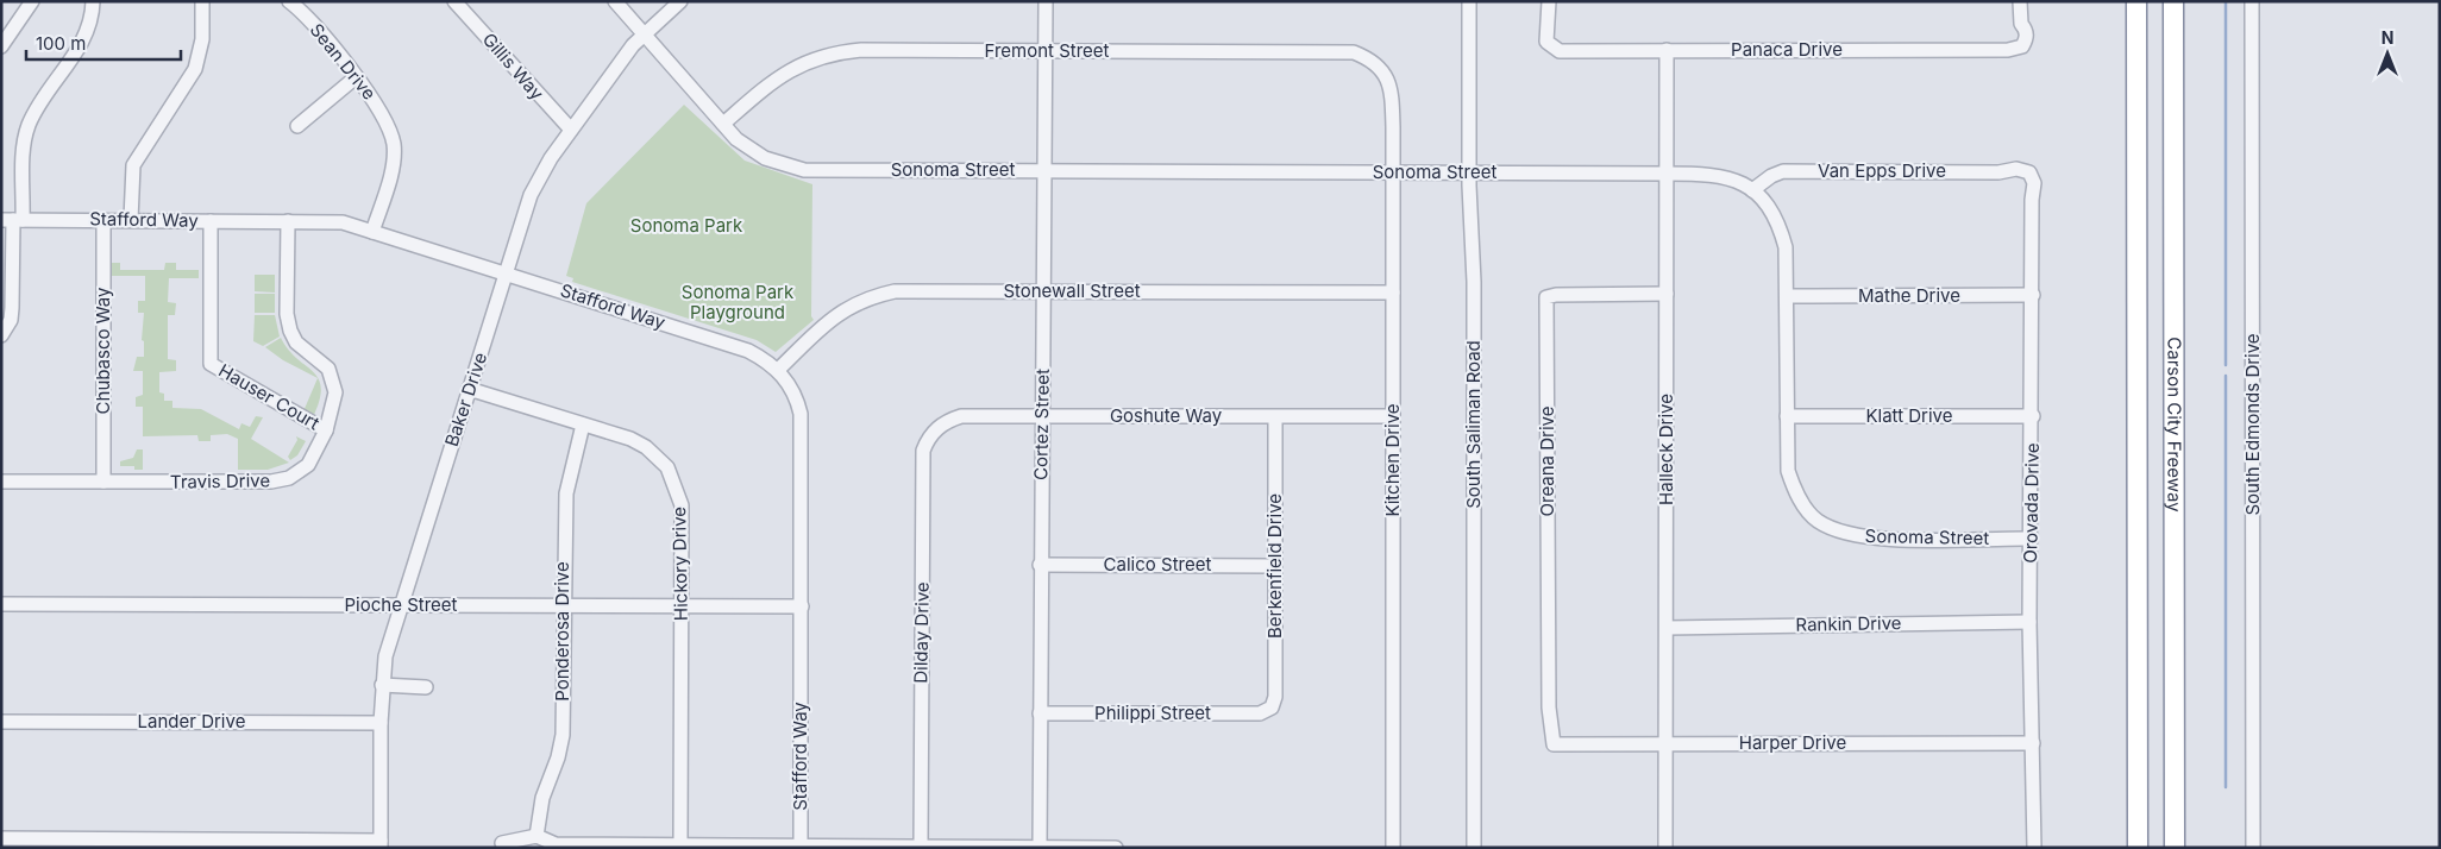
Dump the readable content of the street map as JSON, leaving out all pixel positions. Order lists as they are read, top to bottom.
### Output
{
  "streets": {
    "highway": ["Carson City Freeway"],
    "street": [
      "Panaca Drive",
      "Fremont Street",
      "Sean Drive",
      "Gillis Way",
      "Sonoma Street",
      "Van Epps Drive",
      "Stafford Way",
      "Stonewall Street",
      "Mathe Drive",
      "Chubasco Way",
      "Hauser Court",
      "Baker Drive",
      "Goshute Way",
      "Klatt Drive",
      "Cortez Street",
      "South Saliman Road",
      "South Edmonds Drive",
      "Halleck Drive",
      "Kitchen Drive",
      "Oreana Drive",
      "Travis Drive",
      "Orovada Drive",
      "Hickory Drive",
      "Calico Street",
      "Berkenfield Drive",
      "Pioche Street",
      "Rankin Drive",
      "Ponderosa Drive",
      "Dilday Drive",
      "Philippi Street",
      "Lander Drive",
      "Harper Drive"
    ]
  },
  "crossings": [
    ["Panaca Drive", "Halleck Drive"],
    ["Fremont Street", "Sonoma Street"],
    ["Fremont Street", "Cortez Street"],
    ["Fremont Street", "Kitchen Drive"],
    ["Sean Drive", "Stafford Way"],
    ["Gillis Way", "Baker Drive"],
    ["Sonoma Street", "Van Epps Drive"],
    ["Sonoma Street", "Mathe Drive"],
    ["Sonoma Street", "Baker Drive"],
    ["Sonoma Street", "Klatt Drive"],
    ["Sonoma Street", "Cortez Street"],
    ["Sonoma Street", "South Saliman Road"],
    ["Sonoma Street", "Halleck Drive"],
    ["Sonoma Street", "Kitchen Drive"],
    ["Sonoma Street", "Orovada Drive"],
    ["Van Epps Drive", "Orovada Drive"],
    ["Stafford Way", "Stonewall Street"],
    ["Stafford Way", "Chubasco Way"],
    ["Stafford Way", "Hauser Court"],
    ["Stafford Way", "Baker Drive"],
    ["Stafford Way", "Travis Drive"],
    ["Stafford Way", "Pioche Street"],
    ["Stonewall Street", "Cortez Street"],
    ["Stonewall Street", "Kitchen Drive"],
    ["Mathe Drive", "Orovada Drive"],
    ["Chubasco Way", "Travis Drive"],
    ["Hauser Court", "Travis Drive"],
    ["Baker Drive", "Hickory Drive"],
    ["Baker Drive", "Pioche Street"],
    ["Baker Drive", "Lander Drive"],
    ["Goshute Way", "Cortez Street"],
    ["Goshute Way", "Kitchen Drive"],
    ["Goshute Way", "Berkenfield Drive"],
    ["Goshute Way", "Dilday Drive"],
    ["Klatt Drive", "Orovada Drive"],
    ["Cortez Street", "Calico Street"],
    ["Cortez Street", "Philippi Street"],
    ["Halleck Drive", "Oreana Drive"],
    ["Halleck Drive", "Rankin Drive"],
    ["Halleck Drive", "Harper Drive"],
    ["Oreana Drive", "Harper Drive"],
    ["Orovada Drive", "Rankin Drive"],
    ["Orovada Drive", "Harper Drive"],
    ["Hickory Drive", "Pioche Street"],
    ["Hickory Drive", "Ponderosa Drive"],
    ["Calico Street", "Berkenfield Drive"],
    ["Berkenfield Drive", "Philippi Street"],
    ["Pioche Street", "Ponderosa Drive"]
  ],
  "parks": ["Sonoma Park", "Sonoma Park Playground"],
  "scale_bar": "100 m",
  "north": "top"
}
